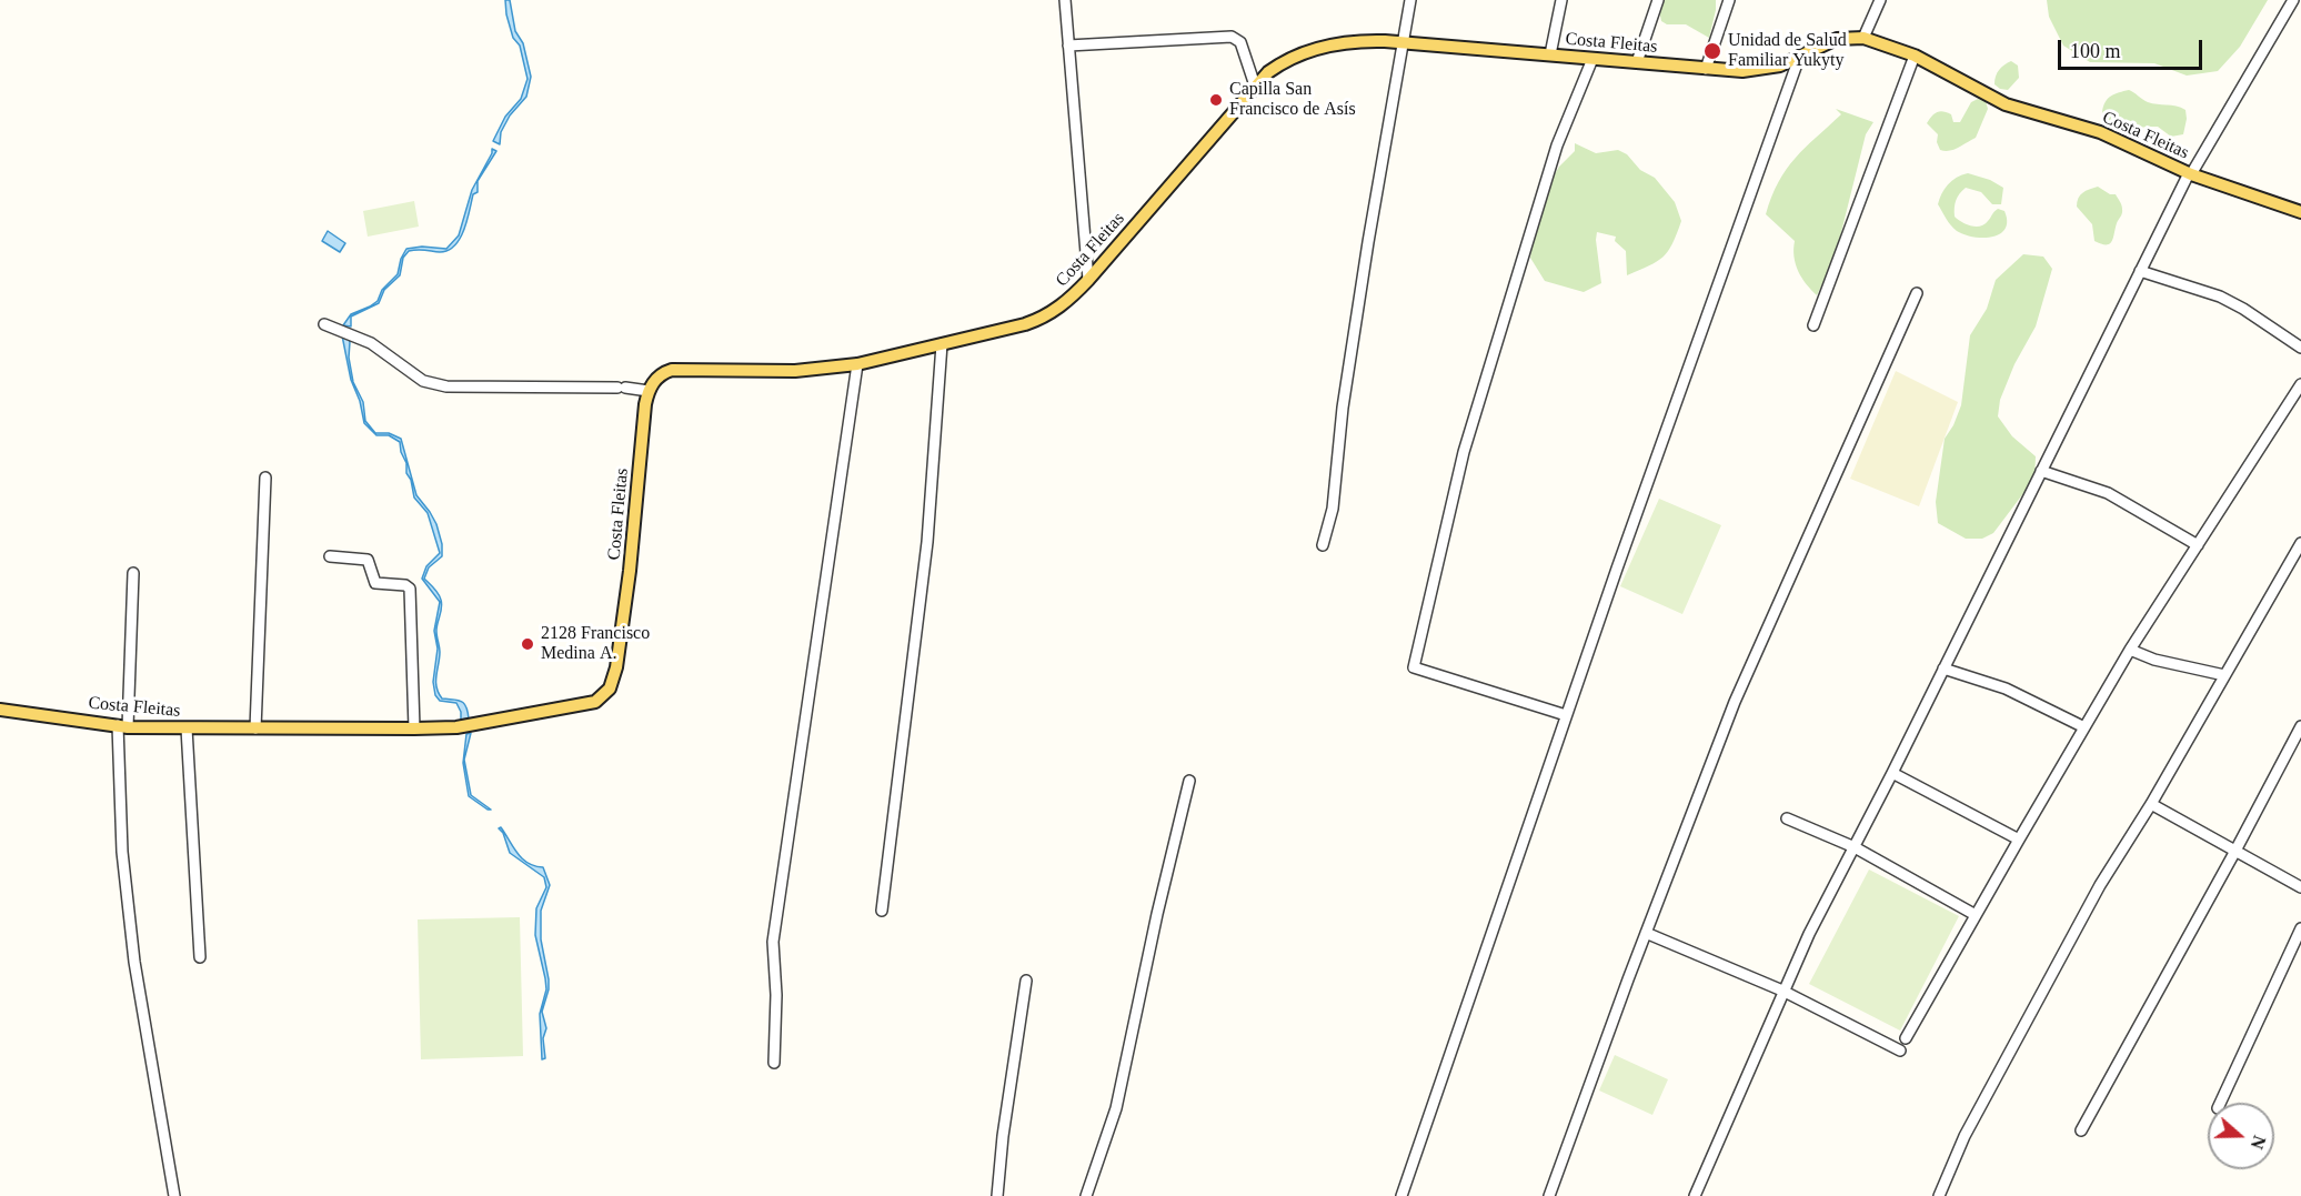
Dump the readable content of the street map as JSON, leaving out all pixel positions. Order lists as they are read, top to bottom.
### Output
{
  "streets": {
    "main road": ["Costa Fleitas"]
  },
  "places": ["Unidad de Salud Familiar Yukyty", "Capilla San Francisco de Asís", "2128 Francisco Medina A."],
  "scale_bar": "100 m",
  "north": "right"
}
